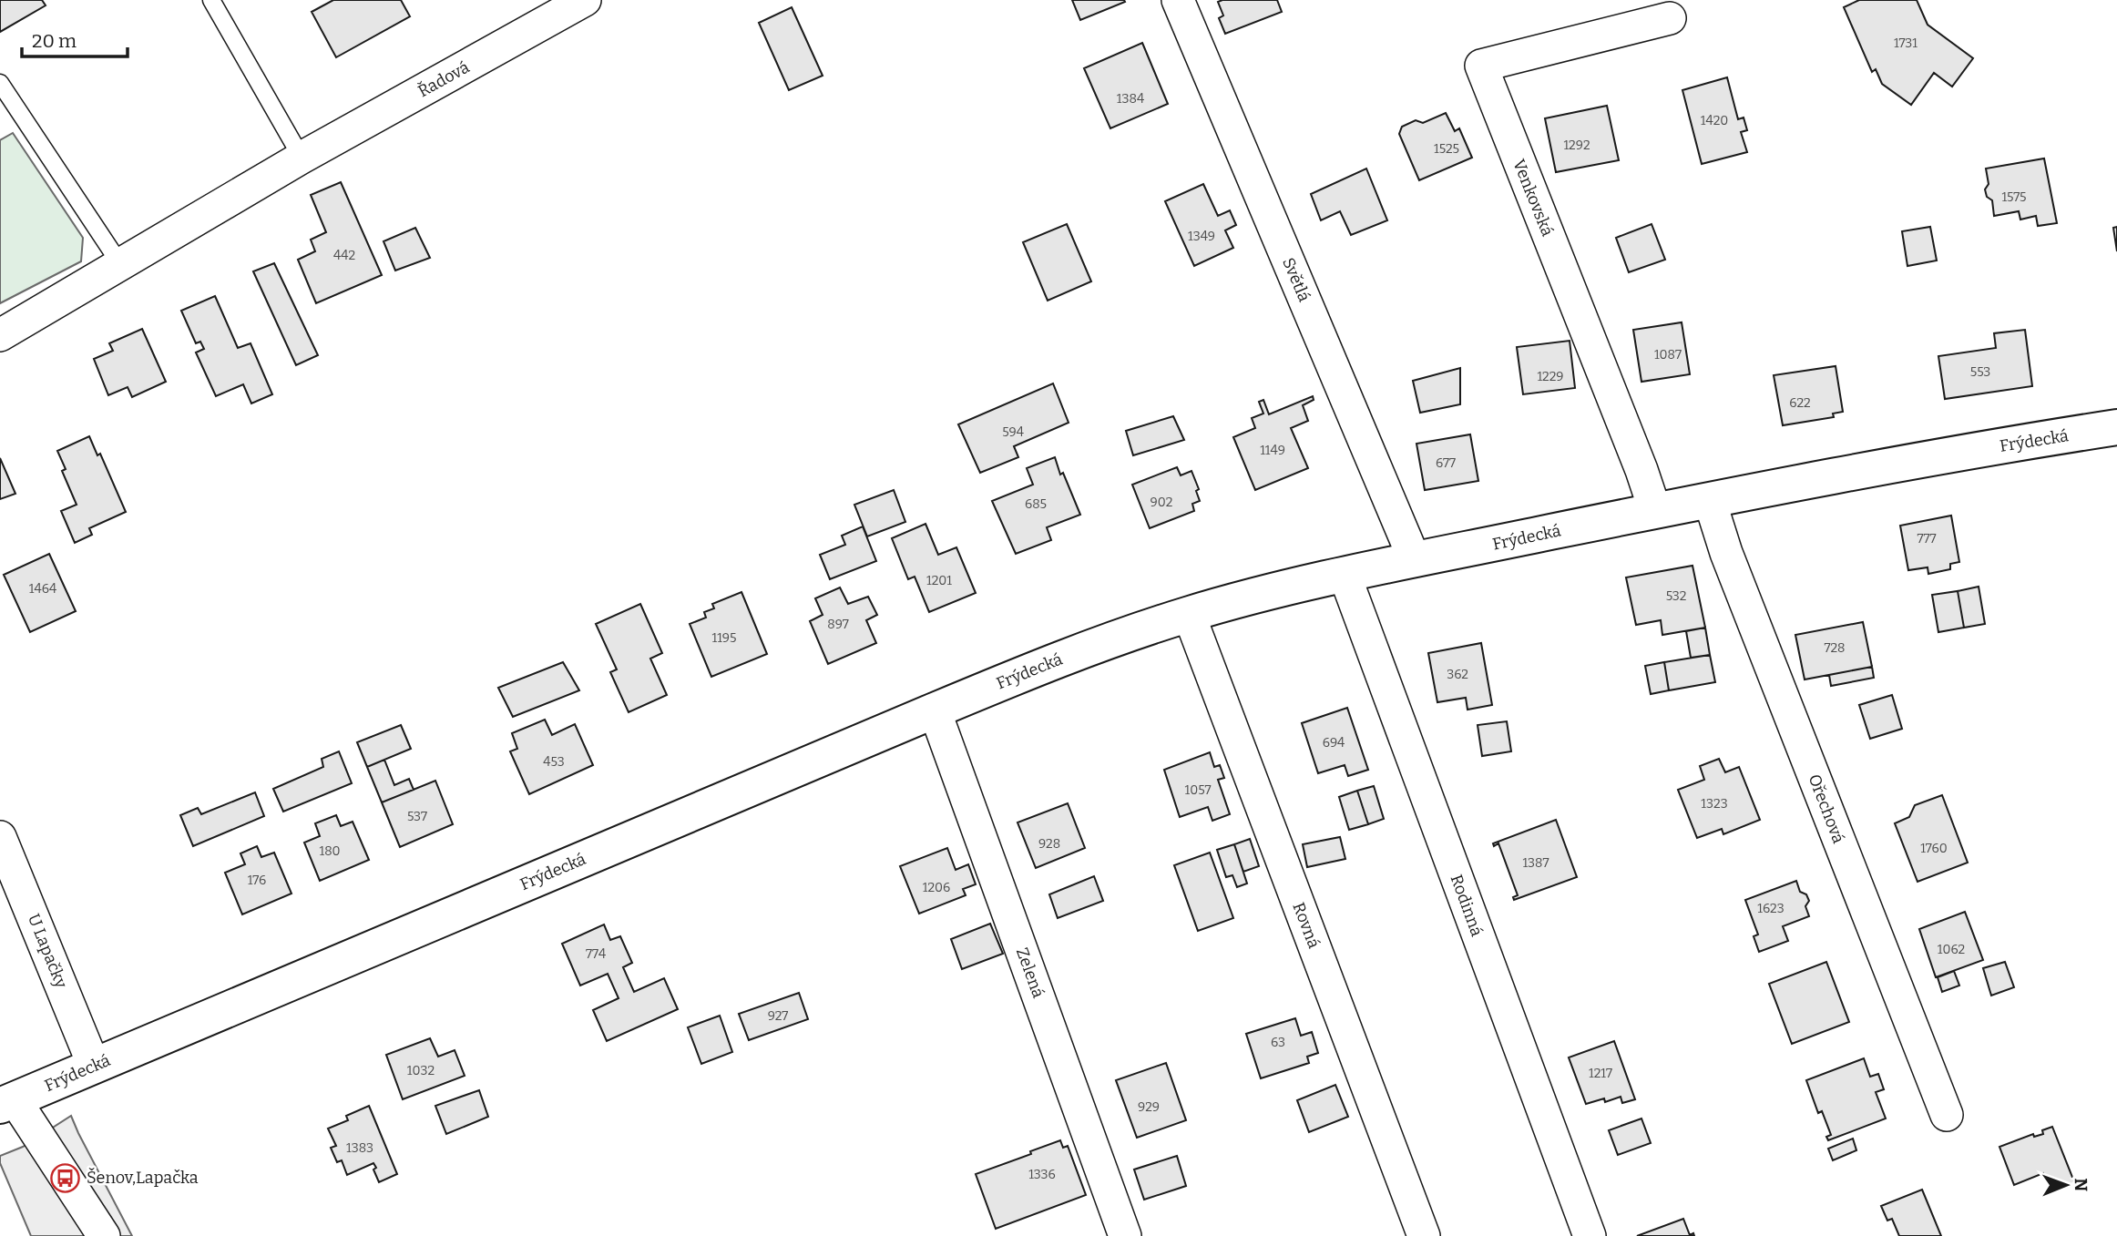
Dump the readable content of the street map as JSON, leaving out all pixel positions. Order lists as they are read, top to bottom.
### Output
{
  "streets": {
    "main road": ["Frýdecká"],
    "street": [
      "Řadová",
      "Venkovská",
      "Světlá",
      "Ořechová",
      "Rodinná",
      "Rovná",
      "U Lapačky",
      "Zelená"
    ]
  },
  "crossings": [
    ["Venkovská", "Frýdecká"],
    ["Světlá", "Frýdecká"],
    ["Frýdecká", "Ořechová"],
    ["Frýdecká", "Rodinná"],
    ["Frýdecká", "Rovná"],
    ["Frýdecká", "U Lapačky"],
    ["Frýdecká", "Zelená"]
  ],
  "places": {
    "bus stop": ["Šenov,Lapačka"]
  },
  "house_numbers": [
    "1731",
    "1384",
    "1420",
    "1292",
    "1525",
    "1575",
    "1349",
    "442",
    "1087",
    "553",
    "1229",
    "622",
    "594",
    "1149",
    "677",
    "902",
    "685",
    "777",
    "1201",
    "1464",
    "532",
    "897",
    "1195",
    "728",
    "362",
    "694",
    "453",
    "1057",
    "1323",
    "537",
    "928",
    "1760",
    "180",
    "1387",
    "176",
    "1206",
    "1623",
    "1062",
    "774",
    "927",
    "63",
    "1032",
    "1217",
    "929",
    "1383",
    "1336"
  ],
  "scale_bar": "20 m",
  "north": "right"
}
